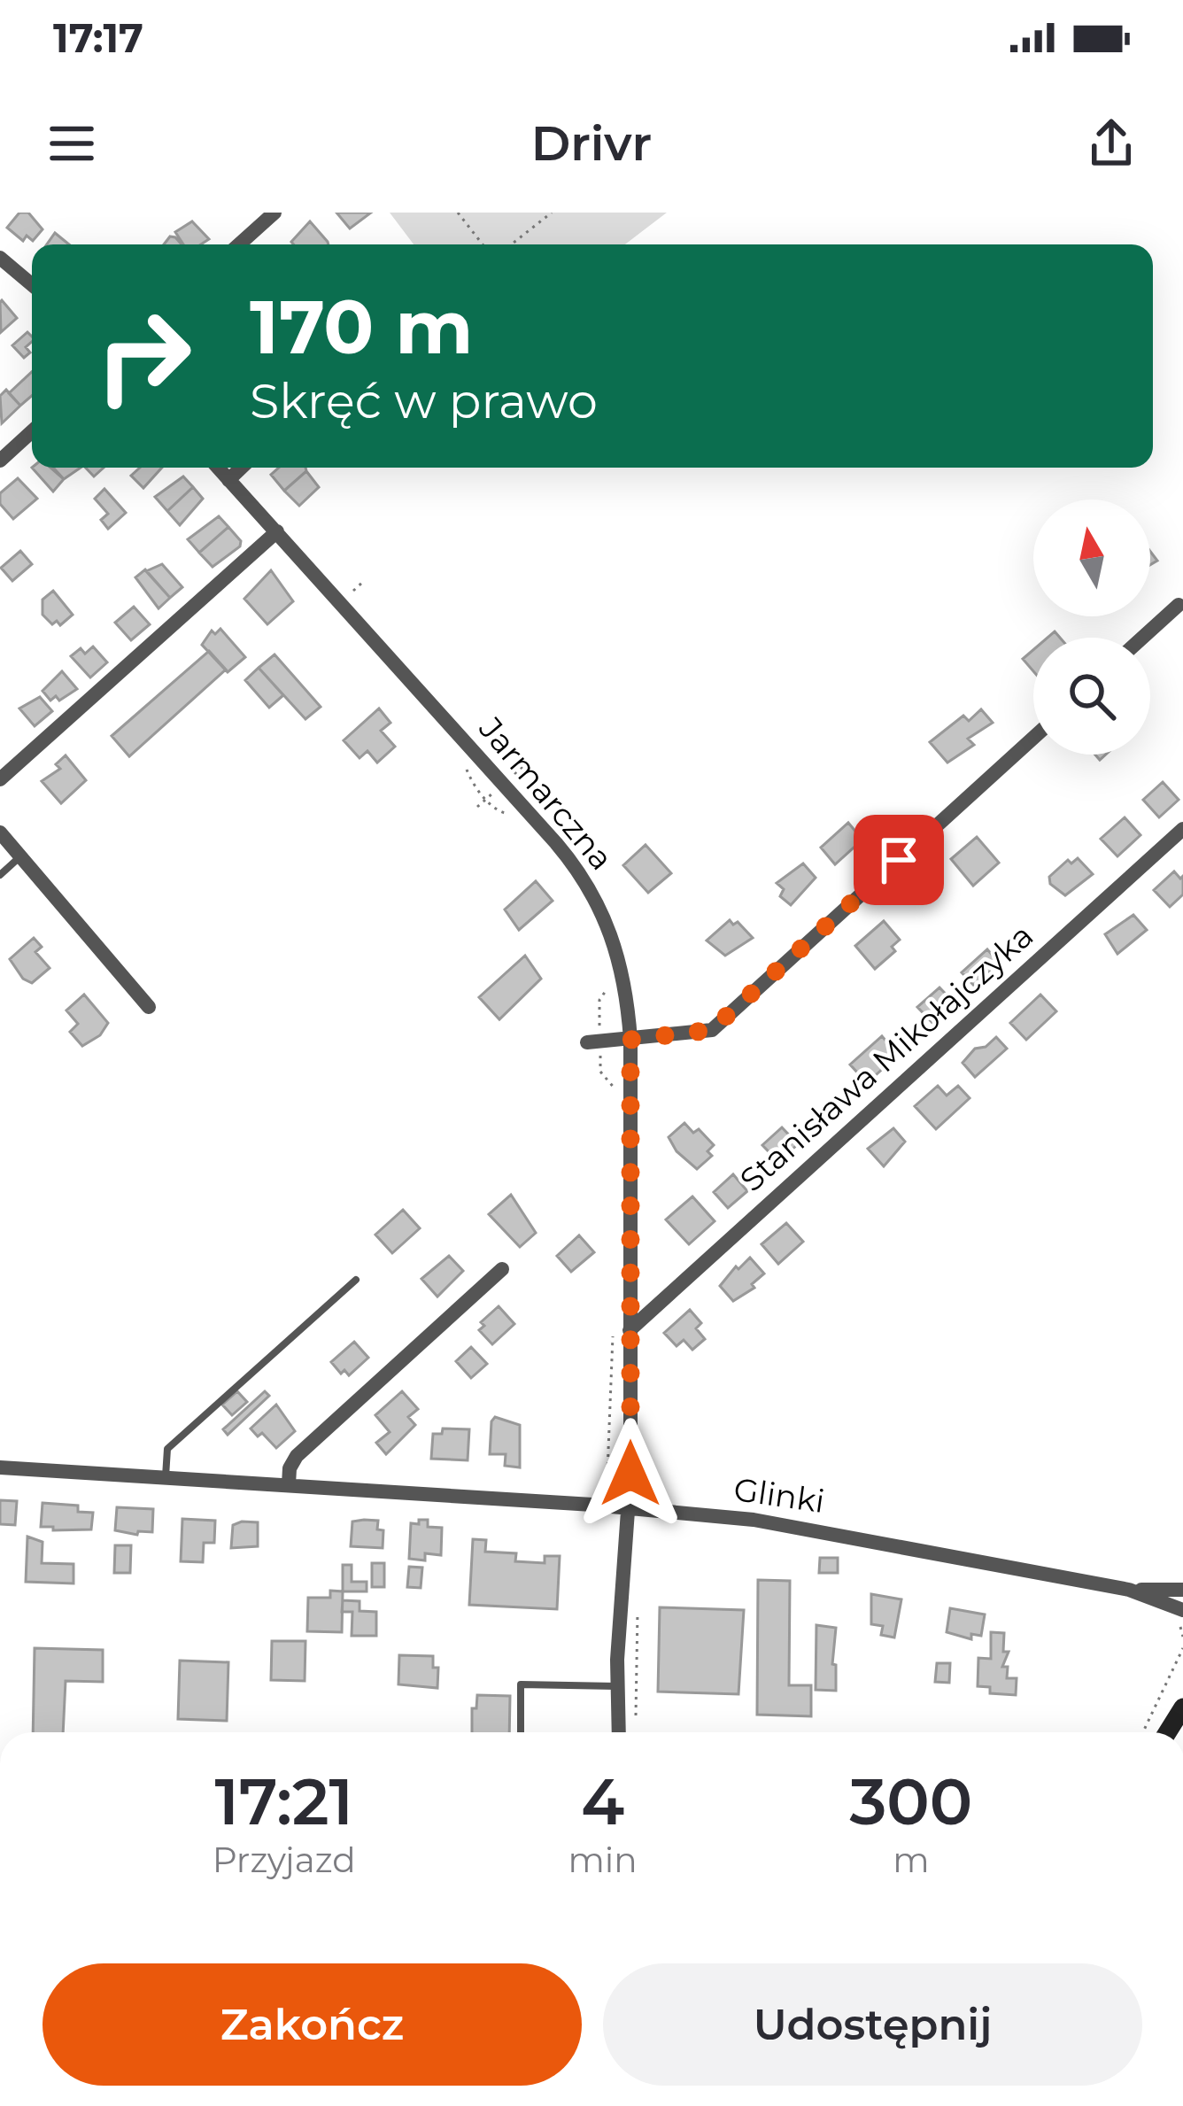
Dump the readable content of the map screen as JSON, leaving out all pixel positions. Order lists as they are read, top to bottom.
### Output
{
  "streets": {
    "street": ["Jarmarczna", "Stanisława Mikołajczyka", "Glinki"]
  },
  "crossings": [
    ["Jarmarczna", "Stanisława Mikołajczyka"],
    ["Jarmarczna", "Glinki"]
  ],
  "north": "top",
  "page": {
    "status": "17:17",
    "header": "Drivr",
    "turn": ["170 m", "Skręć w prawo"],
    "eta": [
      "17:21",
      "Przyjazd",
      "4",
      "min",
      "300",
      "m"
    ],
    "buttons": ["Zakończ", "Udostępnij"]
  }
}
